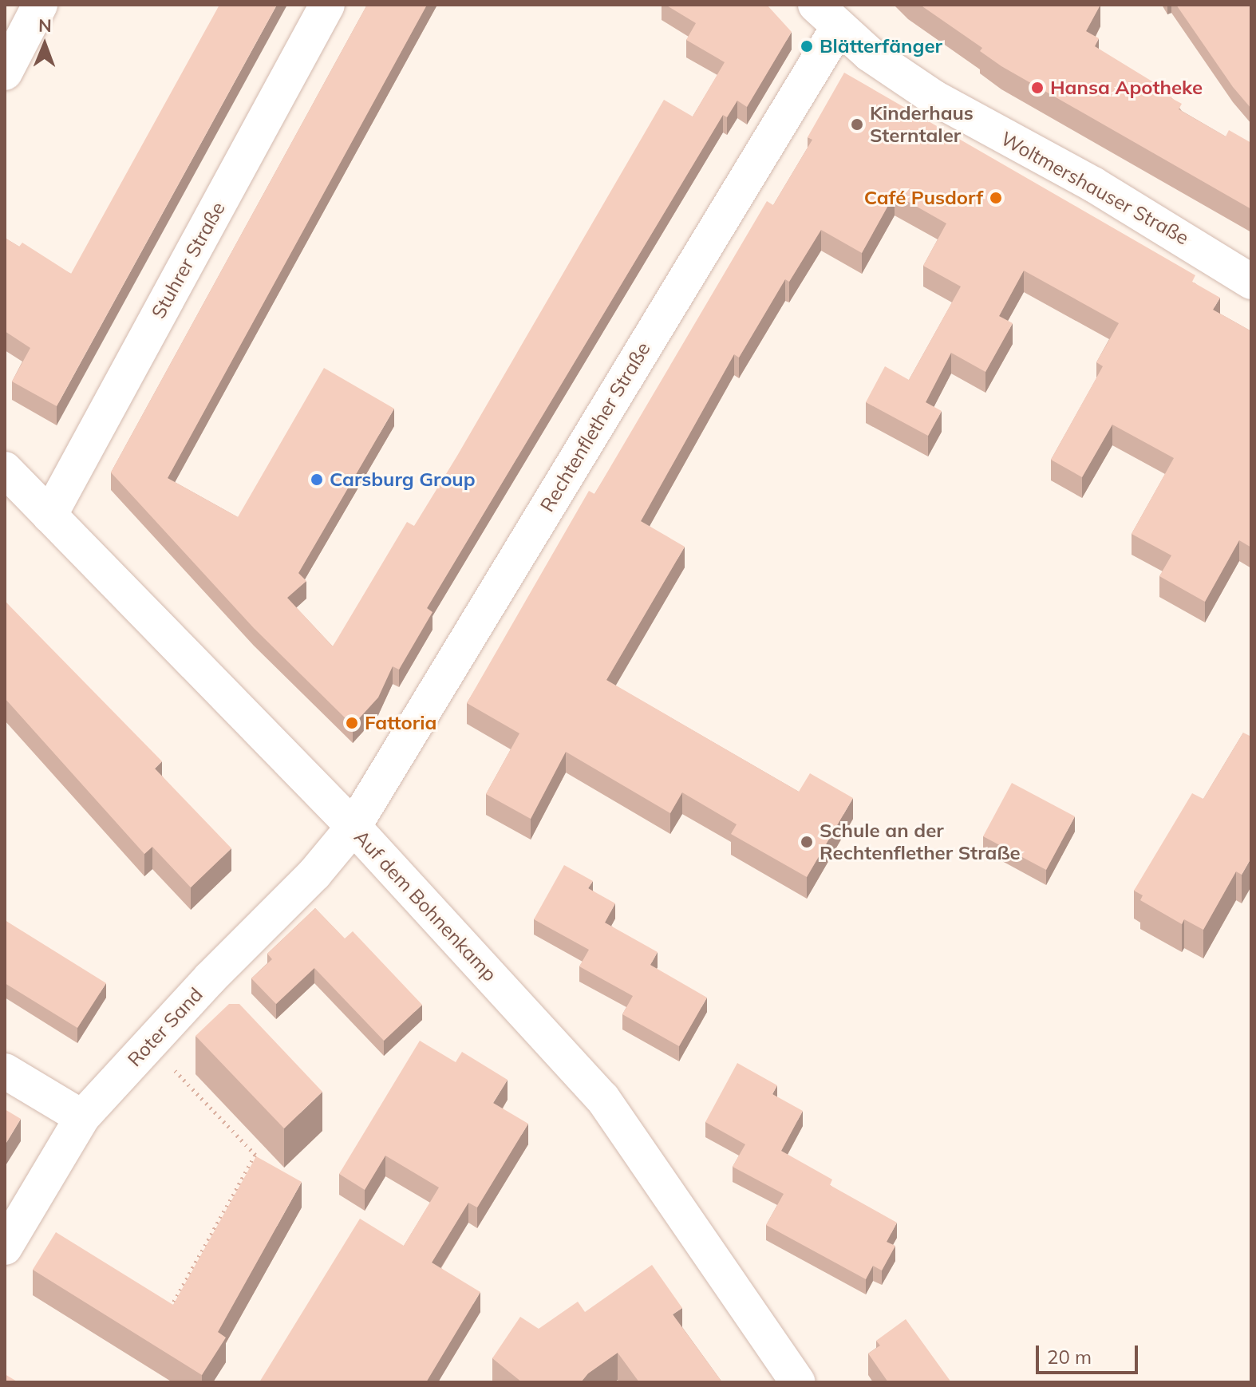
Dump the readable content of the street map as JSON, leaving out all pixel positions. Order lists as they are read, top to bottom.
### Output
{
  "streets": {
    "street": [
      "Woltmershauser Straße",
      "Stuhrer Straße",
      "Rechtenflether Straße",
      "Auf dem Bohnenkamp",
      "Roter Sand"
    ]
  },
  "crossings": [
    ["Woltmershauser Straße", "Rechtenflether Straße"],
    ["Stuhrer Straße", "Auf dem Bohnenkamp"],
    ["Rechtenflether Straße", "Auf dem Bohnenkamp"],
    ["Rechtenflether Straße", "Roter Sand"],
    ["Auf dem Bohnenkamp", "Roter Sand"]
  ],
  "places": [
    "Blätterfänger",
    "Hansa Apotheke",
    "Kinderhaus Sterntaler",
    "Café Pusdorf",
    "Carsburg Group",
    "Fattoria",
    "Schule an der Rechtenflether Straße"
  ],
  "scale_bar": "20 m",
  "north": "top"
}
